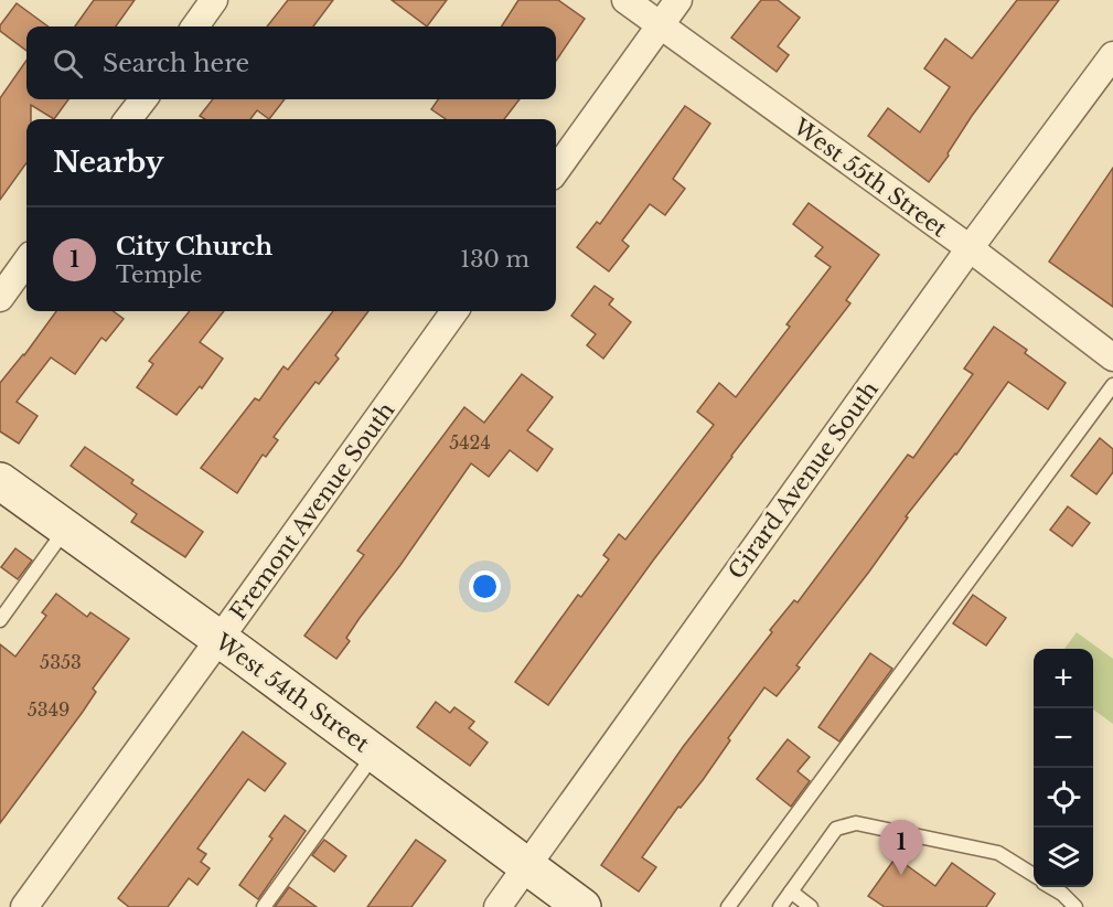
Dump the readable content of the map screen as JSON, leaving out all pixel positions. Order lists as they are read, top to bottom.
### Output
{
  "streets": {
    "street": [
      "West 55th Street",
      "Girard Avenue South",
      "Fremont Avenue South",
      "West 54th Street"
    ]
  },
  "crossings": [
    ["West 55th Street", "Girard Avenue South"],
    ["Girard Avenue South", "West 54th Street"],
    ["Fremont Avenue South", "West 54th Street"]
  ],
  "house_numbers": ["5424", "5353", "5349"],
  "page": {
    "search": "Search here",
    "heading": "Nearby",
    "list": [
      {
        "mark": "1",
        "name": "City Church",
        "note": "Temple",
        "value": "130 m"
      }
    ],
    "map_buttons": ["+", "−"],
    "pins": "1"
  }
}
